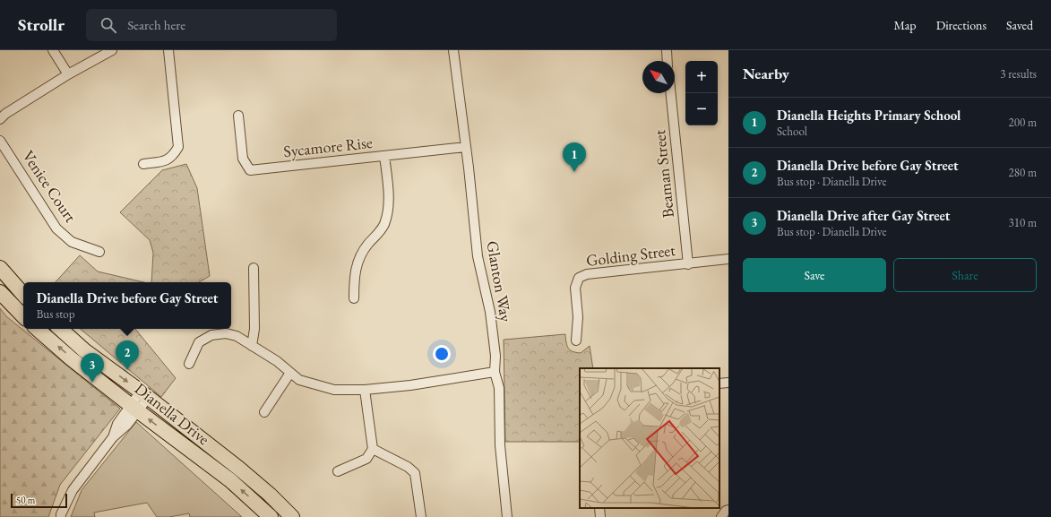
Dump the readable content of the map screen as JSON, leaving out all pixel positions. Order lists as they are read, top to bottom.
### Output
{
  "streets": {
    "main road": ["Dianella Drive"],
    "street": [
      "Sycamore Rise",
      "Beaman Street",
      "Venice Court",
      "Golding Street",
      "Glanton Way"
    ]
  },
  "crossings": [
    ["Sycamore Rise", "Glanton Way"],
    ["Beaman Street", "Golding Street"]
  ],
  "scale_bar": "50 m",
  "north": "top left",
  "page": {
    "header": "Strollr",
    "search": "Search here",
    "nav": ["Map", "Directions", "Saved"],
    "heading": ["Nearby", "3 results"],
    "map_buttons": ["+", "−"],
    "list": [
      {
        "mark": "1",
        "name": "Dianella Heights Primary School",
        "note": "School",
        "value": "200 m"
      },
      {
        "mark": "2",
        "name": "Dianella Drive before Gay Street",
        "note": "Bus stop · Dianella Drive",
        "value": "280 m"
      },
      {
        "mark": "3",
        "name": "Dianella Drive after Gay Street",
        "note": "Bus stop · Dianella Drive",
        "value": "310 m"
      }
    ],
    "pins": ["1", "2", "3"],
    "buttons": ["Save", "Share"],
    "popup": ["Dianella Drive before Gay Street", "Bus stop"],
    "scale": "50 m"
  }
}
